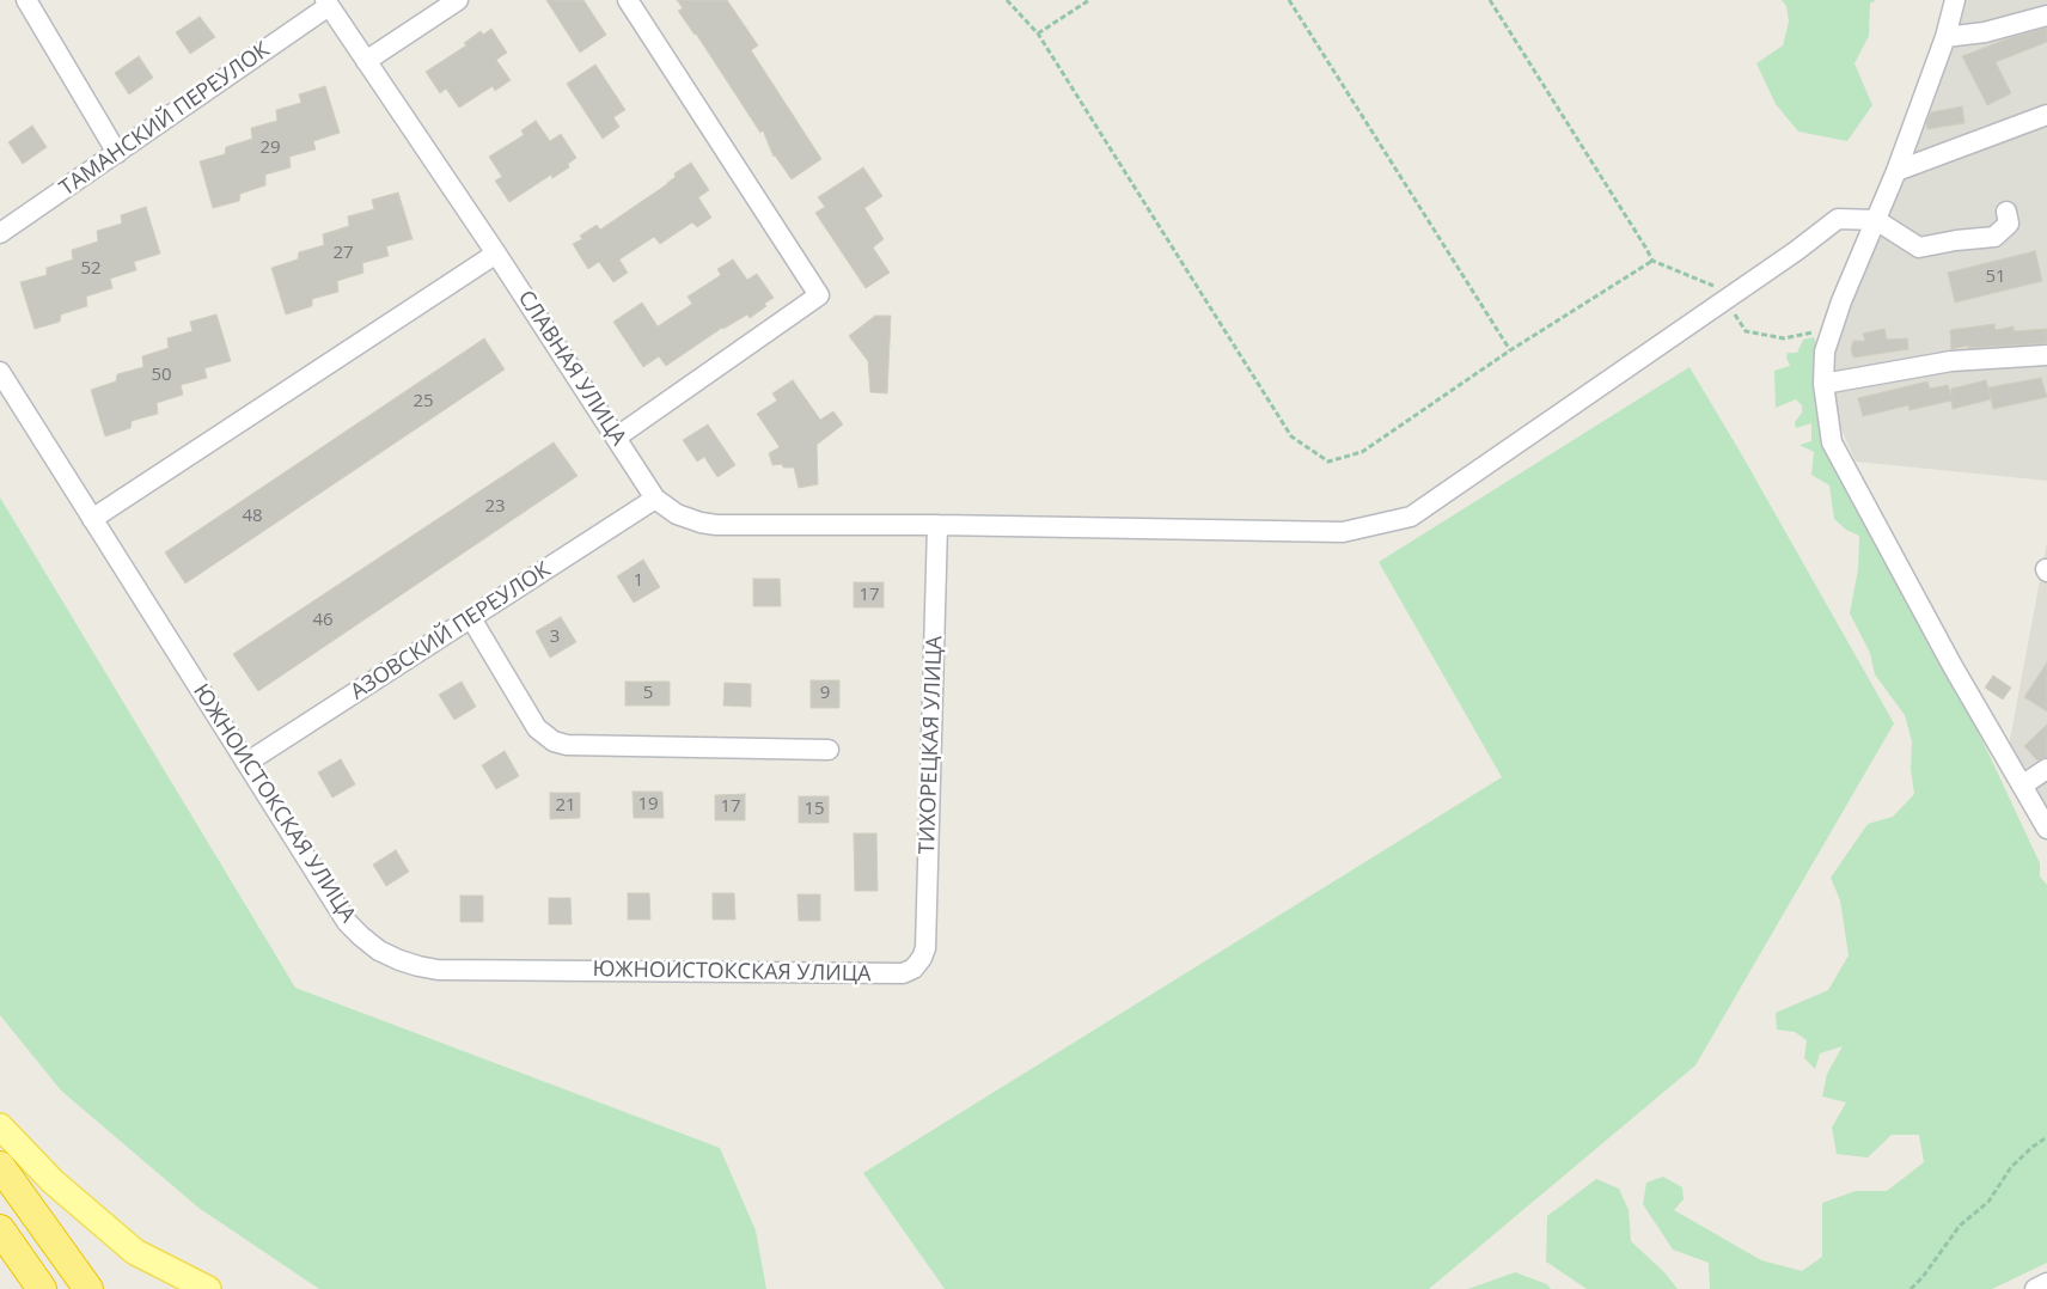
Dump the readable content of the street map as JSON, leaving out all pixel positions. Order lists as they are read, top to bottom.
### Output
{
  "streets": {
    "street": [
      "ТАМАНСКИЙ ПЕРЕУЛОК",
      "СЛАВНАЯ УЛИЦА",
      "АЗОВСКИЙ ПЕРЕУЛОК",
      "ТИХОРЕЦКАЯ УЛИЦА",
      "ЮЖНОИСТОКСКАЯ УЛИЦА"
    ]
  },
  "crossings": [
    ["ТАМАНСКИЙ ПЕРЕУЛОК", "СЛАВНАЯ УЛИЦА"],
    ["СЛАВНАЯ УЛИЦА", "АЗОВСКИЙ ПЕРЕУЛОК"],
    ["СЛАВНАЯ УЛИЦА", "ТИХОРЕЦКАЯ УЛИЦА"],
    ["АЗОВСКИЙ ПЕРЕУЛОК", "ЮЖНОИСТОКСКАЯ УЛИЦА"],
    ["ТИХОРЕЦКАЯ УЛИЦА", "ЮЖНОИСТОКСКАЯ УЛИЦА"]
  ],
  "house_numbers": [
    "29",
    "27",
    "52",
    "51",
    "50",
    "25",
    "23",
    "48",
    "1",
    "17",
    "46",
    "3",
    "5",
    "9",
    "19",
    "21",
    "17",
    "15"
  ]
}
